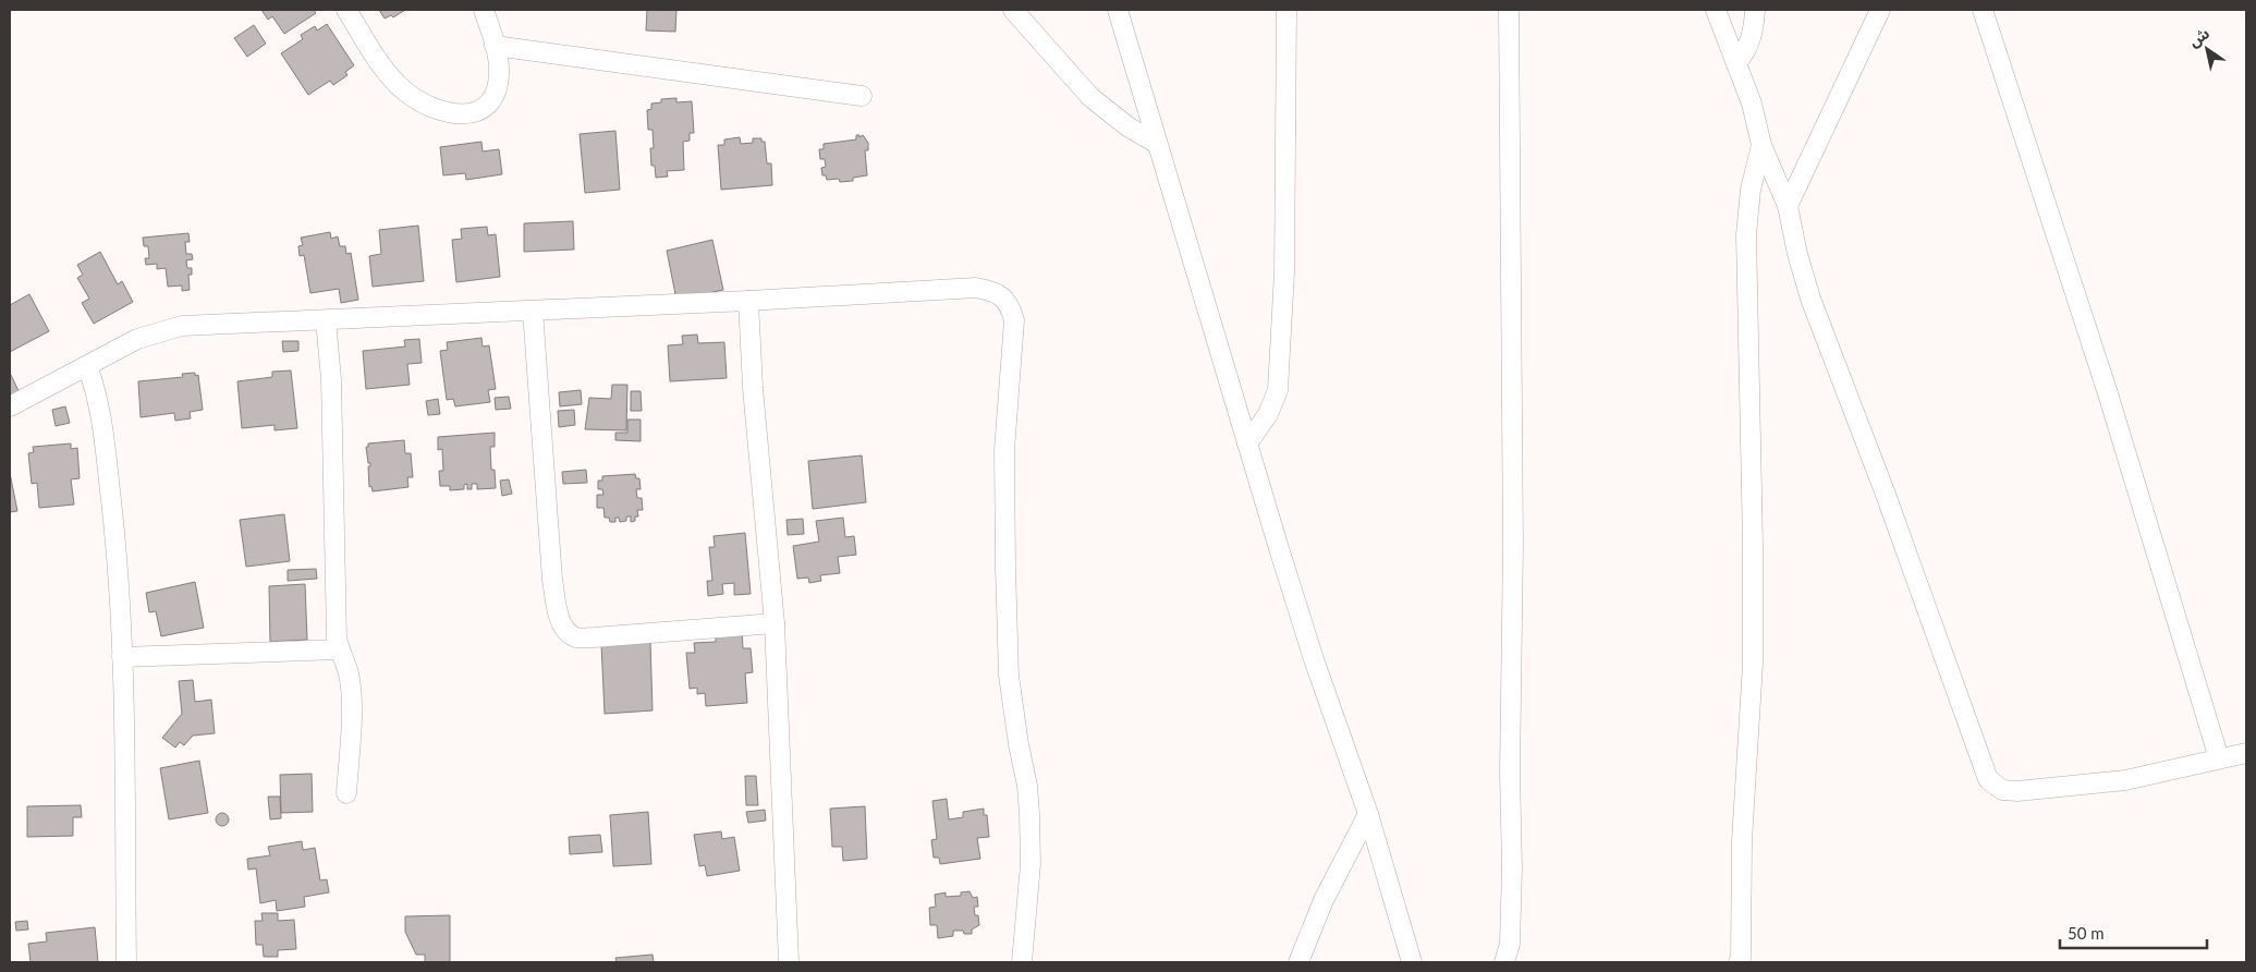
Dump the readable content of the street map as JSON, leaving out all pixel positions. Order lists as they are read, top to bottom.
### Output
{
  "scale_bar": "50 m",
  "north": "top left"
}
